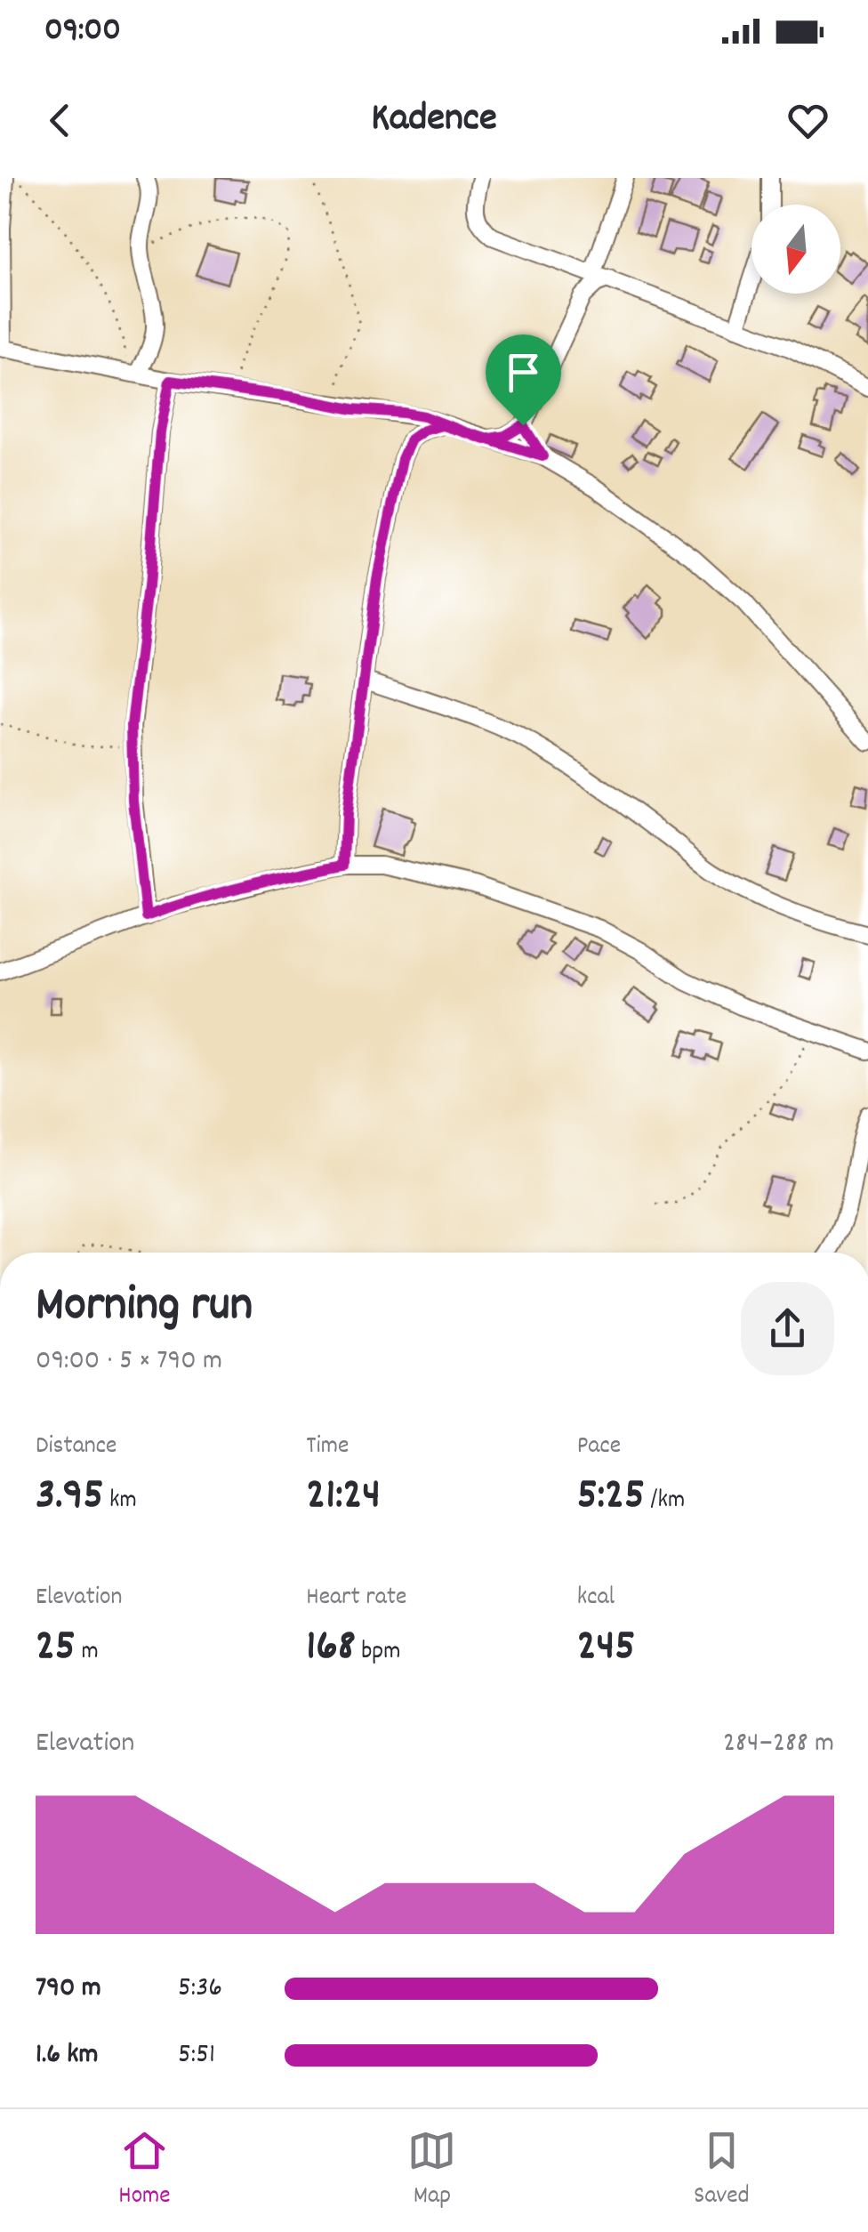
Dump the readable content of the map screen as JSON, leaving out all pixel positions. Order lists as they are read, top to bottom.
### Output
{
  "north": "bottom",
  "page": {
    "status": "09:00",
    "header": "Kadence",
    "heading": ["Morning run", "09:00 · 5 × 790 m"],
    "stats": [
      ["Distance", "3.95 km"],
      ["Time", "21:24"],
      ["Pace", "5:25 /km"],
      ["Elevation", "25 m"],
      ["Heart rate", "168 bpm"],
      ["kcal", "245"]
    ],
    "chart": ["Elevation", "284–288 m"],
    "list": [
      {
        "name": "790 m",
        "note": "5:36"
      },
      {
        "name": "1.6 km",
        "note": "5:51"
      }
    ],
    "tabs": ["Home", "Map", "Saved"]
  }
}
